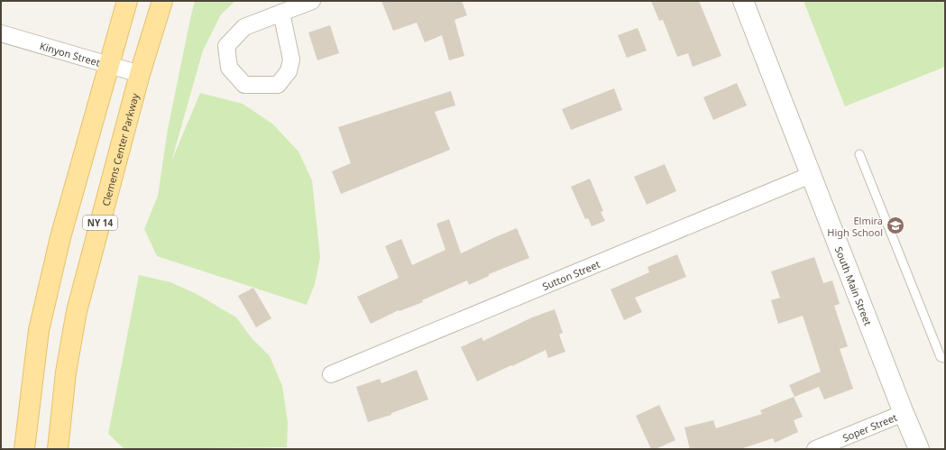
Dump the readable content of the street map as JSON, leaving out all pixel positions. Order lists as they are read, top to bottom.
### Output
{
  "streets": {
    "main road": ["Clemens Center Parkway", "NY 14"],
    "street": [
      "Kinyon Street",
      "Sutton Street",
      "South Main Street",
      "Soper Street"
    ]
  },
  "crossings": [
    ["Kinyon Street", "Clemens Center Parkway"],
    ["Sutton Street", "South Main Street"],
    ["South Main Street", "Soper Street"]
  ],
  "places": {
    "school or university": ["Elmira High School"]
  }
}
